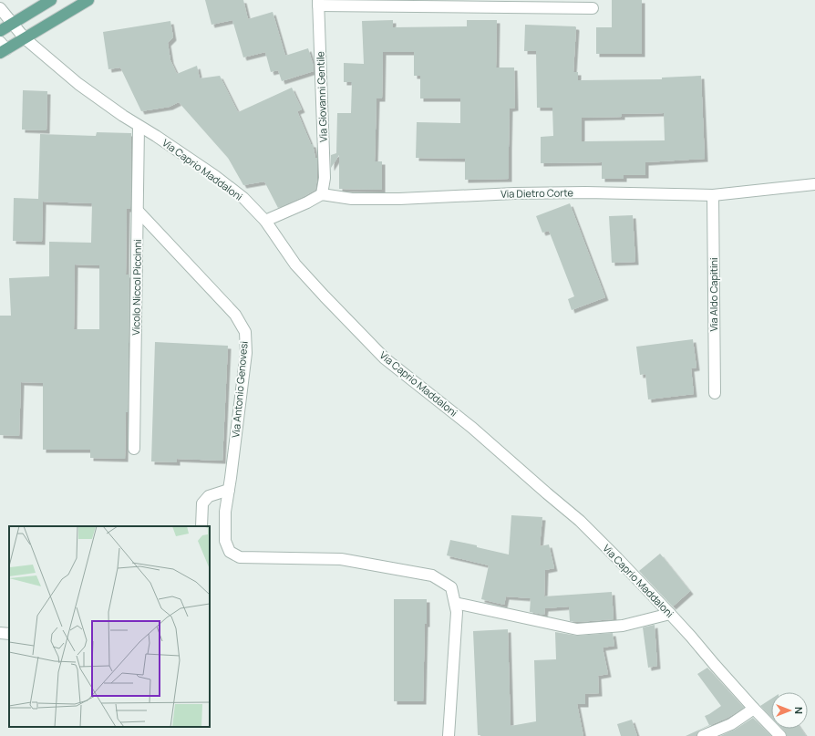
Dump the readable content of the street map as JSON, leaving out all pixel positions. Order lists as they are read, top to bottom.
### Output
{
  "streets": {
    "street": [
      "Via Giovanni Gentile",
      "Via Caprio Maddaloni",
      "Via Dietro Corte",
      "Vicolo Niccol Piccinni",
      "Via Aldo Capitini",
      "Via Antonio Genovesi"
    ]
  },
  "crossings": [
    ["Via Giovanni Gentile", "Via Dietro Corte"],
    ["Via Caprio Maddaloni", "Vicolo Niccol Piccinni"],
    ["Via Dietro Corte", "Via Aldo Capitini"],
    ["Vicolo Niccol Piccinni", "Via Antonio Genovesi"]
  ],
  "north": "right"
}
